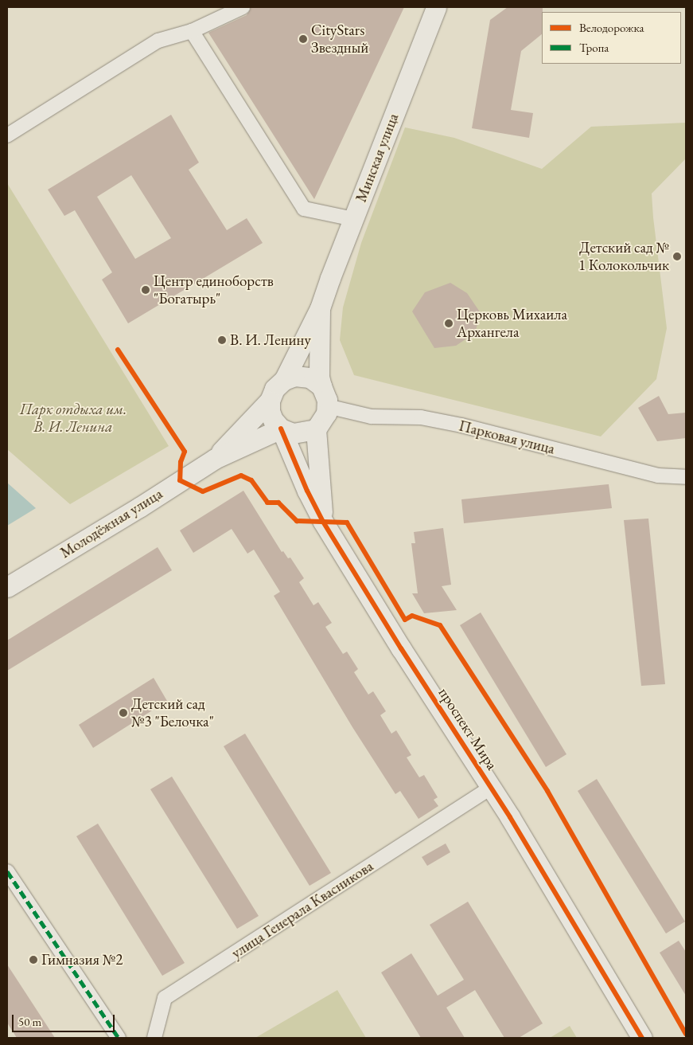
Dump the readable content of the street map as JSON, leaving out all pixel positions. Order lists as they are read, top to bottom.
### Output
{
  "streets": {
    "street": [
      "Минская улица",
      "Парковая улица",
      "Молодёжная улица",
      "проспект Мира",
      "улица Генерала Квасникова"
    ]
  },
  "crossings": [
    ["Минская улица", "Парковая улица"],
    ["Минская улица", "Молодёжная улица"],
    ["Минская улица", "проспект Мира"],
    ["Парковая улица", "Молодёжная улица"],
    ["Парковая улица", "проспект Мира"],
    ["Молодёжная улица", "проспект Мира"],
    ["проспект Мира", "улица Генерала Квасникова"]
  ],
  "parks": ["Парк отдыха им. В. И. Ленина"],
  "places": [
    "CityStars Звездный",
    "Детский сад № 1 Колокольчик",
    "Центр единоборств \"Богатырь\"",
    "Церковь Михаила Архангела",
    "В. И. Ленину",
    "Детский сад №3 \"Белочка\"",
    "Гимназия №2"
  ],
  "legend": ["Велодорожка", "Тропа"],
  "scale_bar": "50 m"
}
